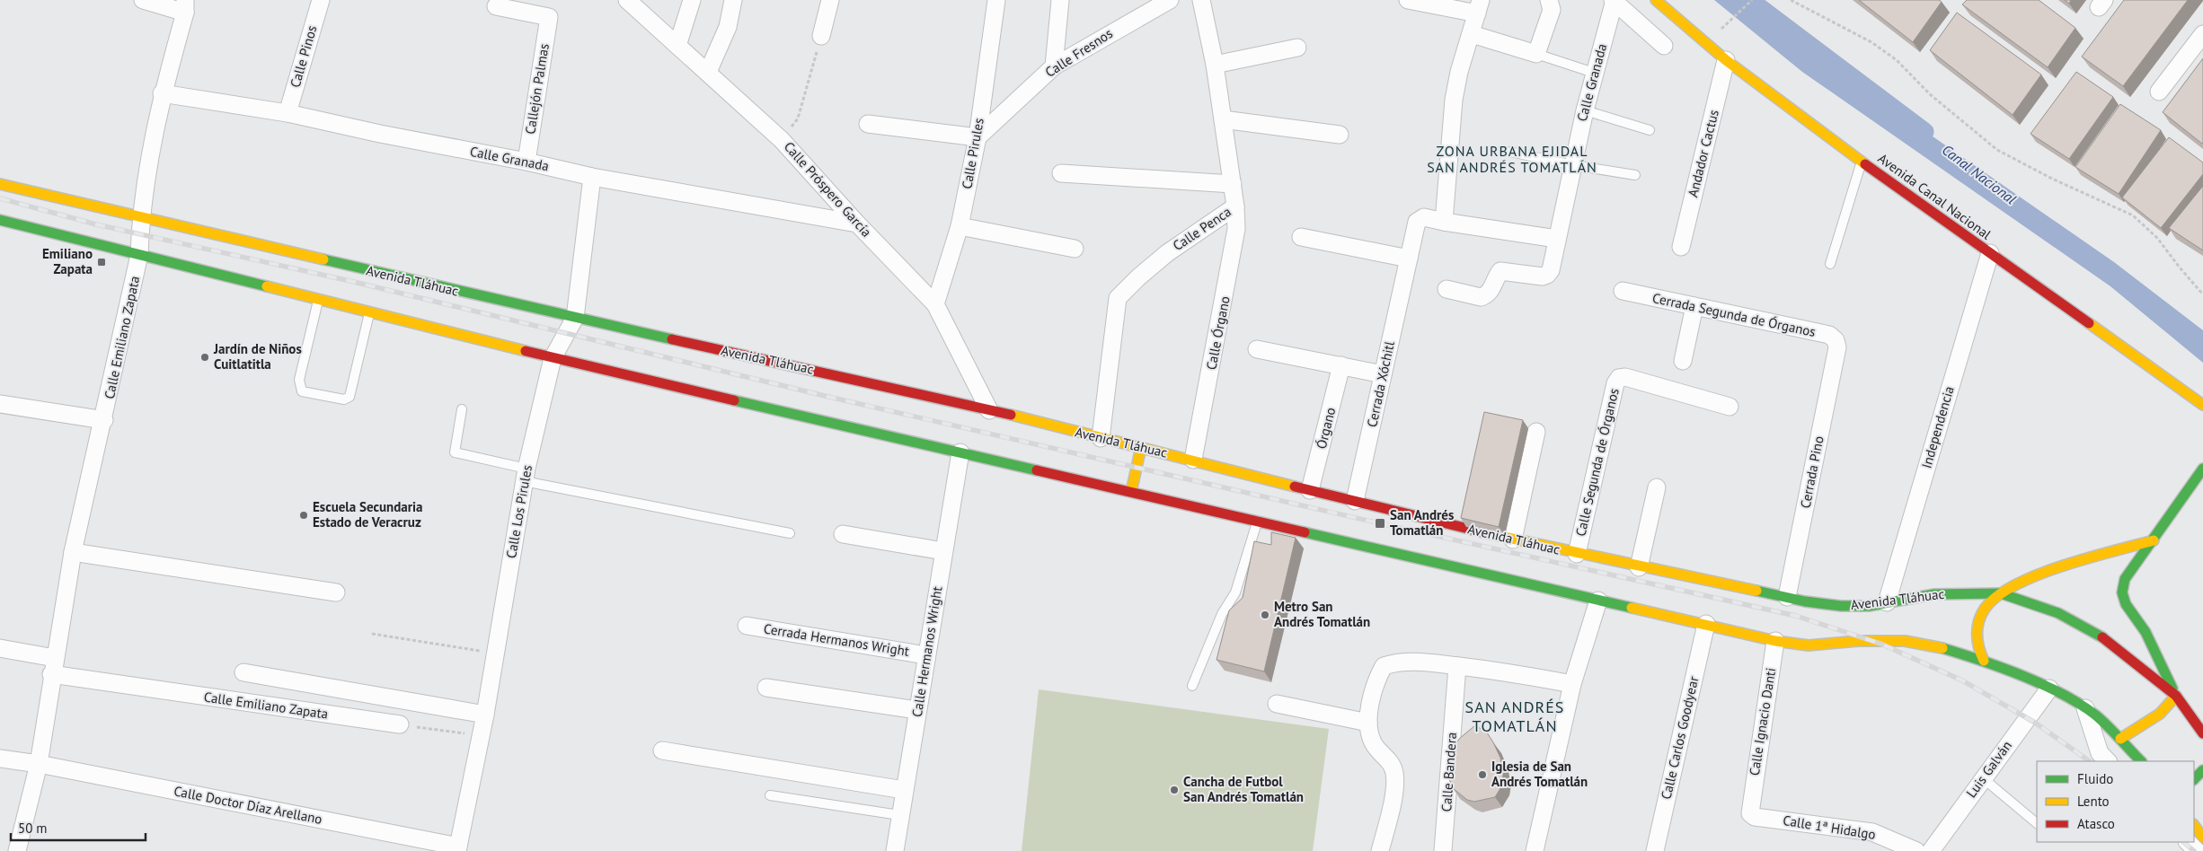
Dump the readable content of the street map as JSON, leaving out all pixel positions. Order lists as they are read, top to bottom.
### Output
{
  "streets": {
    "main road": ["Avenida Canal Nacional", "Avenida Tláhuac"],
    "street": [
      "Calle Fresnos",
      "Calle Pinos",
      "Calle Granada",
      "Callejón Palmas",
      "Calle Pirules",
      "Andador Cactus",
      "Calle Próspero García",
      "Calle Penca",
      "Cerrada Segunda de Órganos",
      "Calle Órgano",
      "Calle Emiliano Zapata",
      "Cerrada Xóchitl",
      "Independencia",
      "Órgano",
      "Calle Segunda de Órganos",
      "Cerrada Pino",
      "Calle Los Pirules",
      "Cerrada Hermanos Wright",
      "Calle Hermanos Wright",
      "Calle Ignacio Danti",
      "Calle Carlos Goodyear",
      "Luis Galván",
      "Calle Bandera",
      "Calle Doctor Díaz Arellano",
      "Calle 1ª Hidalgo"
    ]
  },
  "crossings": [
    ["Calle Fresnos", "Calle Pirules"],
    ["Calle Pinos", "Calle Granada"],
    ["Calle Granada", "Callejón Palmas"],
    ["Calle Granada", "Calle Próspero García"],
    ["Calle Granada", "Calle Emiliano Zapata"],
    ["Calle Granada", "Calle Los Pirules"],
    ["Calle Pirules", "Calle Próspero García"],
    ["Andador Cactus", "Avenida Canal Nacional"],
    ["Calle Próspero García", "Avenida Tláhuac"],
    ["Avenida Canal Nacional", "Independencia"],
    ["Calle Penca", "Avenida Tláhuac"],
    ["Calle Penca", "Calle Órgano"],
    ["Avenida Tláhuac", "Calle Órgano"],
    ["Avenida Tláhuac", "Calle Emiliano Zapata"],
    ["Avenida Tláhuac", "Cerrada Xóchitl"],
    ["Avenida Tláhuac", "Independencia"],
    ["Avenida Tláhuac", "Órgano"],
    ["Avenida Tláhuac", "Calle Segunda de Órganos"],
    ["Avenida Tláhuac", "Cerrada Pino"],
    ["Avenida Tláhuac", "Calle Los Pirules"],
    ["Cerrada Segunda de Órganos", "Cerrada Pino"],
    ["Calle Emiliano Zapata", "Calle Doctor Díaz Arellano"],
    ["Calle Los Pirules", "Calle Doctor Díaz Arellano"],
    ["Cerrada Hermanos Wright", "Calle Hermanos Wright"],
    ["Calle Ignacio Danti", "Calle 1ª Hidalgo"]
  ],
  "districts": ["ZONA URBANA EJIDAL SAN ANDRÉS TOMATLÁN", "SAN ANDRÉS TOMATLÁN"],
  "water": ["Canal Nacional"],
  "places": {
    "transit": ["Emiliano Zapata", "San Andrés Tomatlán"],
    "other": [
      "Jardín de Niños Cuitlatitla",
      "Escuela Secundaria Estado de Veracruz",
      "Metro San Andrés Tomatlán",
      "Iglesia de San Andrés Tomatlán",
      "Cancha de Futbol San Andrés Tomatlán"
    ]
  },
  "legend": ["Fluido", "Lento", "Atasco"],
  "scale_bar": "50 m"
}
